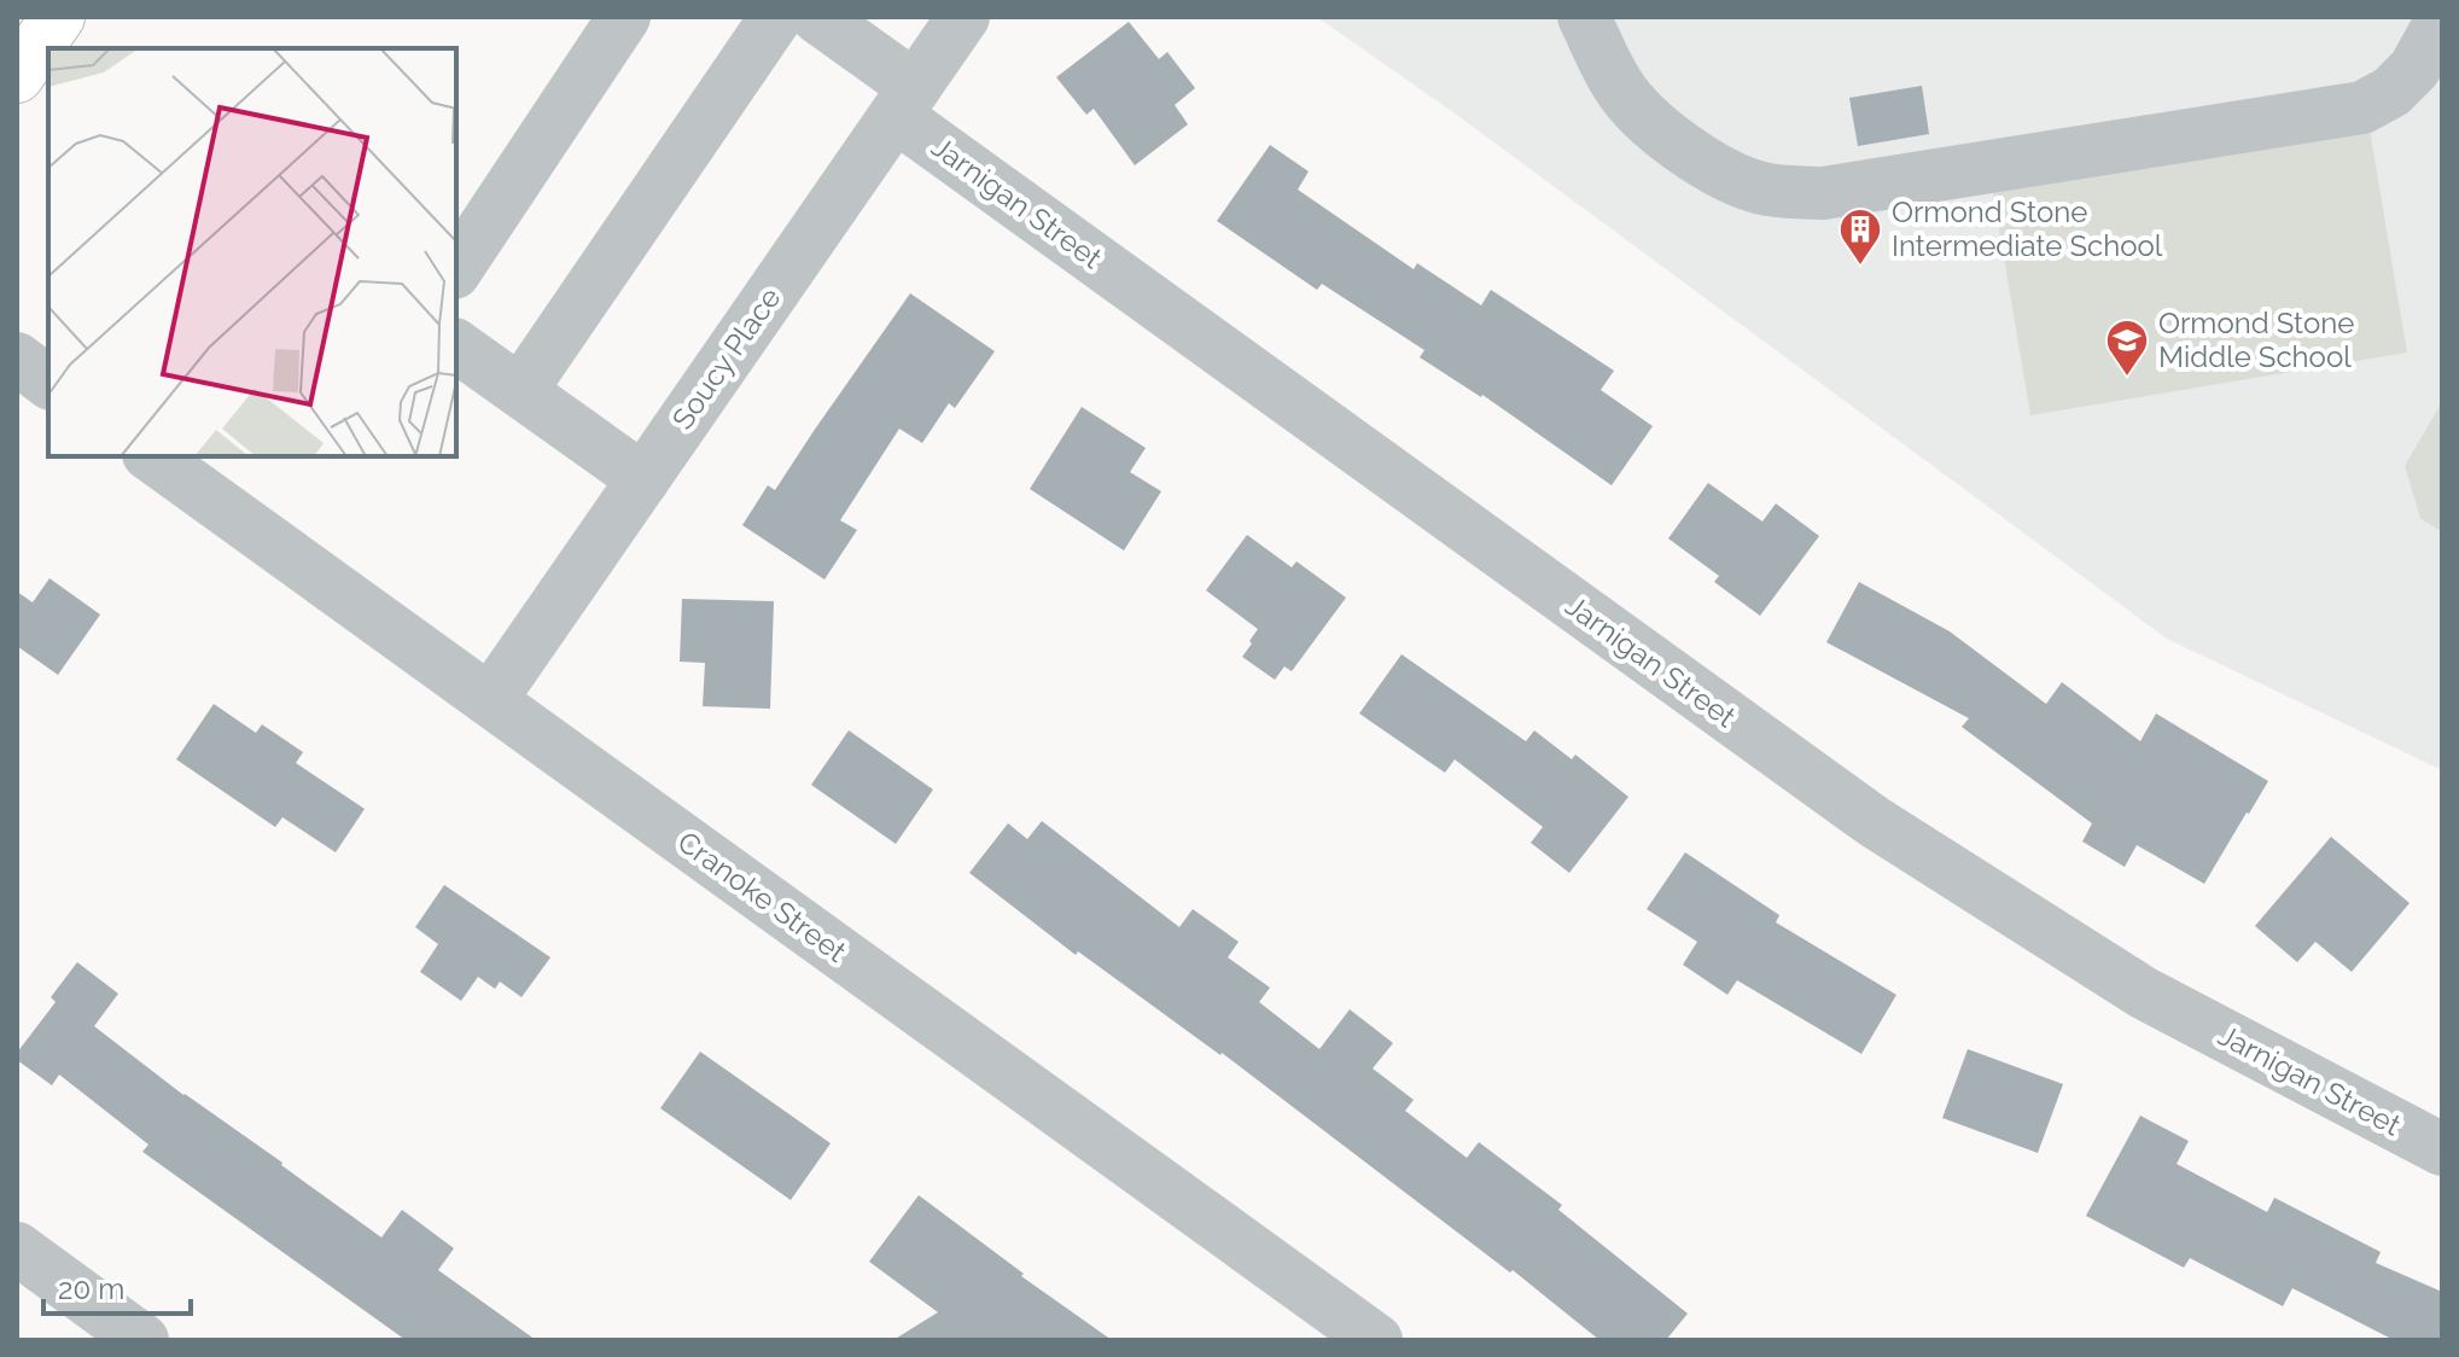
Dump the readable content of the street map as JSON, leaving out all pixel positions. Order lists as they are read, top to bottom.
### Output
{
  "streets": {
    "street": ["Jarnigan Street", "Soucy Place", "Cranoke Street"]
  },
  "crossings": [
    ["Jarnigan Street", "Soucy Place"],
    ["Soucy Place", "Cranoke Street"]
  ],
  "places": {
    "building": ["Ormond Stone Intermediate School"],
    "school or university": ["Ormond Stone Middle School"]
  },
  "scale_bar": "20 m"
}
